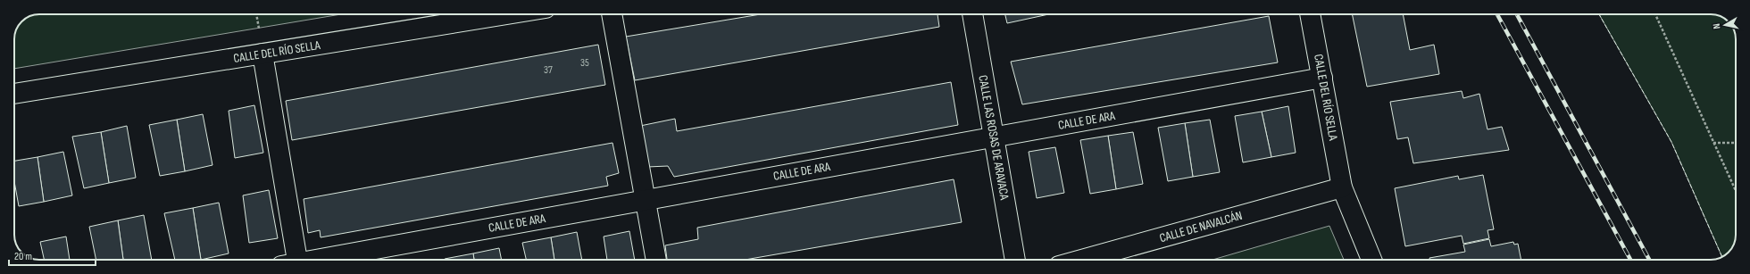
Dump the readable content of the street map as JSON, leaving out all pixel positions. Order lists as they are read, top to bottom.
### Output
{
  "streets": {
    "street": [
      "CALLE DEL RÍO SELLA",
      "CALLE DE ARA",
      "CALLE LAS ROSAS DE ARAVACA",
      "CALLE DE NAVALCÁN"
    ]
  },
  "crossings": [
    ["CALLE DEL RÍO SELLA", "CALLE DE ARA"],
    ["CALLE DEL RÍO SELLA", "CALLE DE NAVALCÁN"],
    ["CALLE DE ARA", "CALLE LAS ROSAS DE ARAVACA"]
  ],
  "house_numbers": ["35", "37"],
  "scale_bar": "20 m",
  "north": "left"
}
